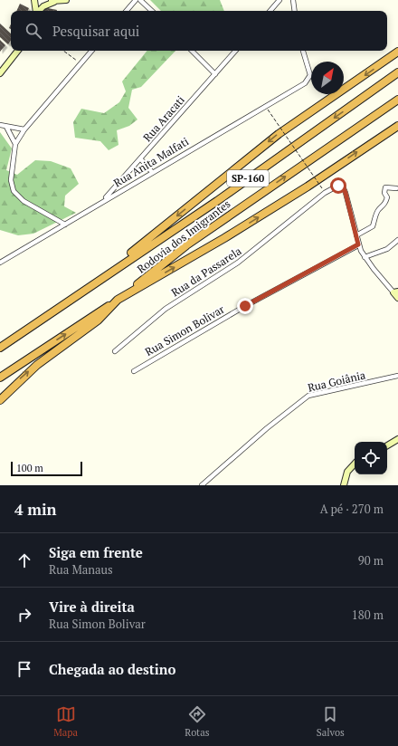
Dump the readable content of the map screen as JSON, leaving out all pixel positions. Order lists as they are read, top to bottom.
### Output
{
  "streets": {
    "highway": ["SP-160", "Rodovia dos Imigrantes"],
    "street": [
      "Rua Aracati",
      "Rua Anita Malfati",
      "Rua da Passarela",
      "Rua Simon Bolivar",
      "Rua Goiânia"
    ]
  },
  "crossings": [
    ["Rua Aracati", "Rua Anita Malfati"]
  ],
  "scale_bar": "100 m",
  "north": "top right",
  "page": {
    "search": "Pesquisar aqui",
    "scale": "100 m",
    "heading": ["4 min", "A pé · 270 m"],
    "list": [
      ["Siga em frente", "Rua Manaus", "90 m"],
      ["Vire à direita", "Rua Simon Bolivar", "180 m"],
      "Chegada ao destino"
    ],
    "nav": ["Mapa", "Rotas", "Salvos"]
  }
}
